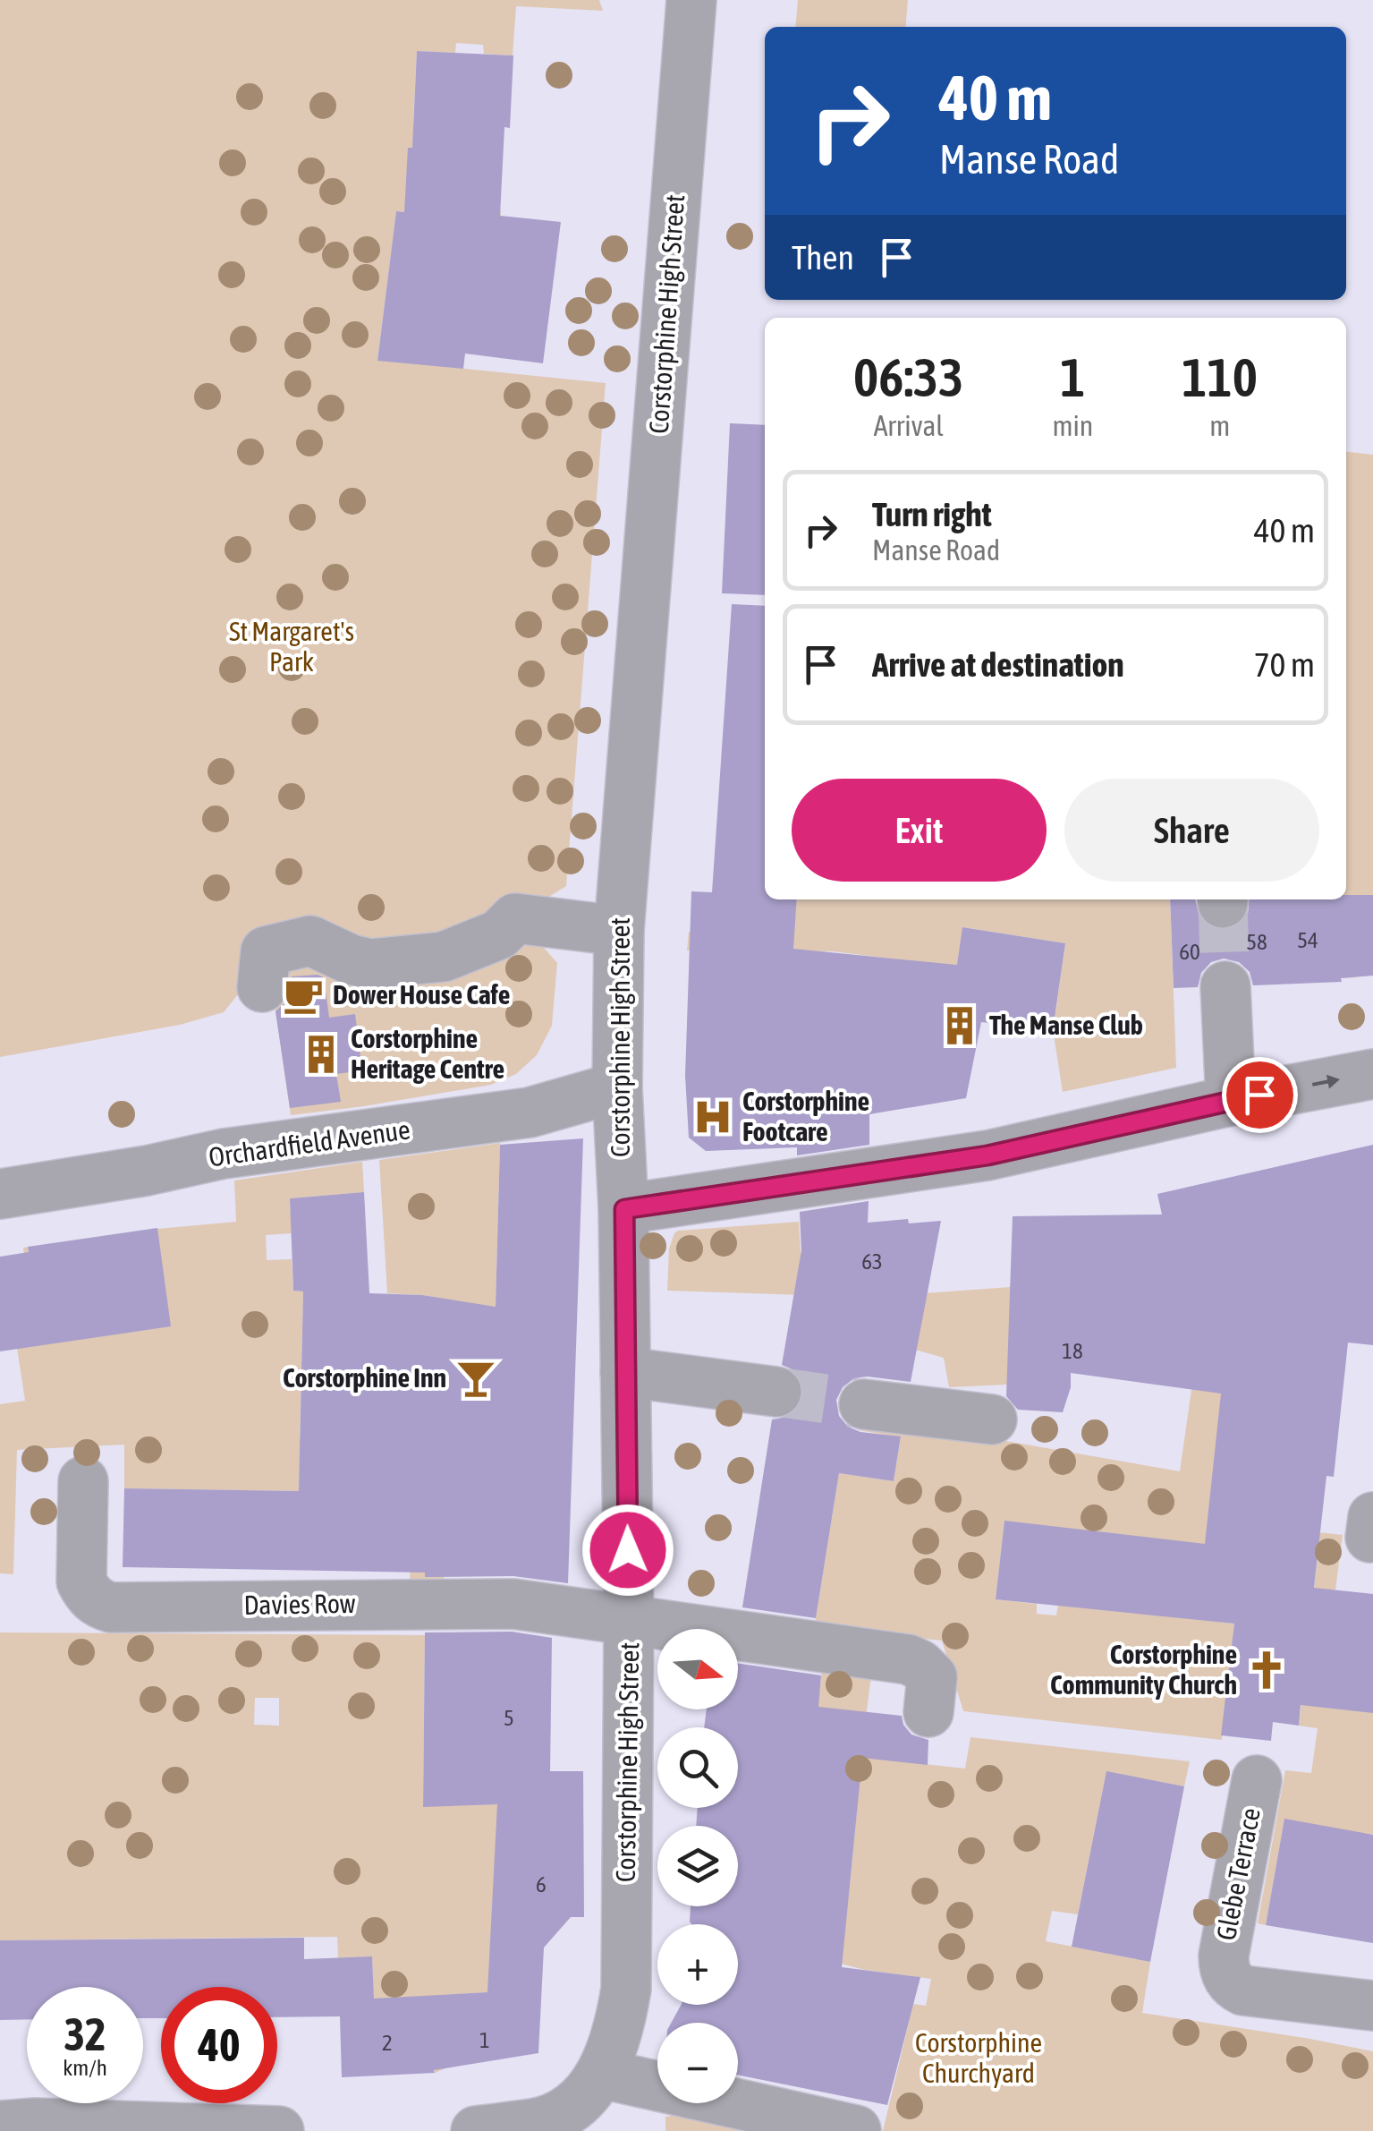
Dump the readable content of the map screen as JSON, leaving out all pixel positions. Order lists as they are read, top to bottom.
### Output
{
  "streets": {
    "street": [
      "Corstorphine High Street",
      "Orchardfield Avenue",
      "Davies Row",
      "Glebe Terrace"
    ]
  },
  "crossings": [
    ["Corstorphine High Street", "Orchardfield Avenue"],
    ["Corstorphine High Street", "Davies Row"]
  ],
  "parks": ["St Margaret's Park", "Corstorphine Churchyard"],
  "places": {
    "cafe": ["Dower House Cafe"],
    "building": ["The Manse Club", "Corstorphine Heritage Centre"],
    "hospital": ["Corstorphine Footcare"],
    "bar": ["Corstorphine Inn"],
    "church": ["Corstorphine Community Church"]
  },
  "house_numbers": [
    "54",
    "58",
    "60",
    "63",
    "18",
    "5",
    "6",
    "1",
    "2"
  ],
  "north": "right",
  "page": {
    "turn": ["40 m", "Manse Road"],
    "then": "Then",
    "eta": [
      "06:33",
      "Arrival",
      "1",
      "min",
      "110",
      "m"
    ],
    "list": [
      {
        "name": "Turn right",
        "note": "Manse Road",
        "value": "40 m"
      },
      {
        "name": "Arrive at destination",
        "value": "70 m"
      }
    ],
    "buttons": ["Exit", "Share"],
    "map_buttons": ["+", "−"],
    "speed": "32 km/h",
    "limit": "40"
  }
}
